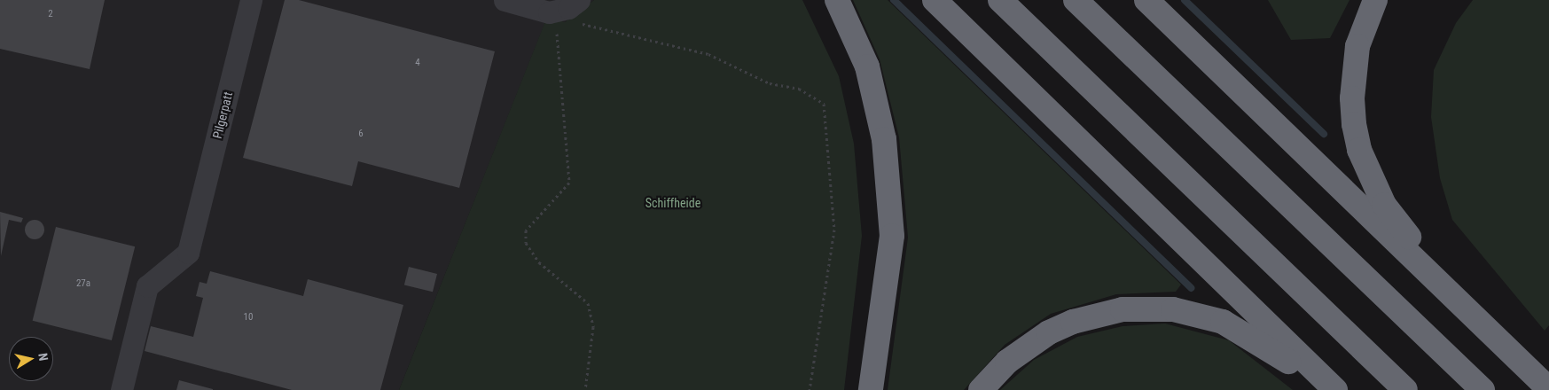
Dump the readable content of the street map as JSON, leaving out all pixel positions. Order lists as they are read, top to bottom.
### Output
{
  "streets": {
    "street": ["Pilgerpatt"]
  },
  "parks": ["Schiffheide"],
  "house_numbers": [
    "2",
    "4",
    "6",
    "27a",
    "10"
  ],
  "north": "right"
}
